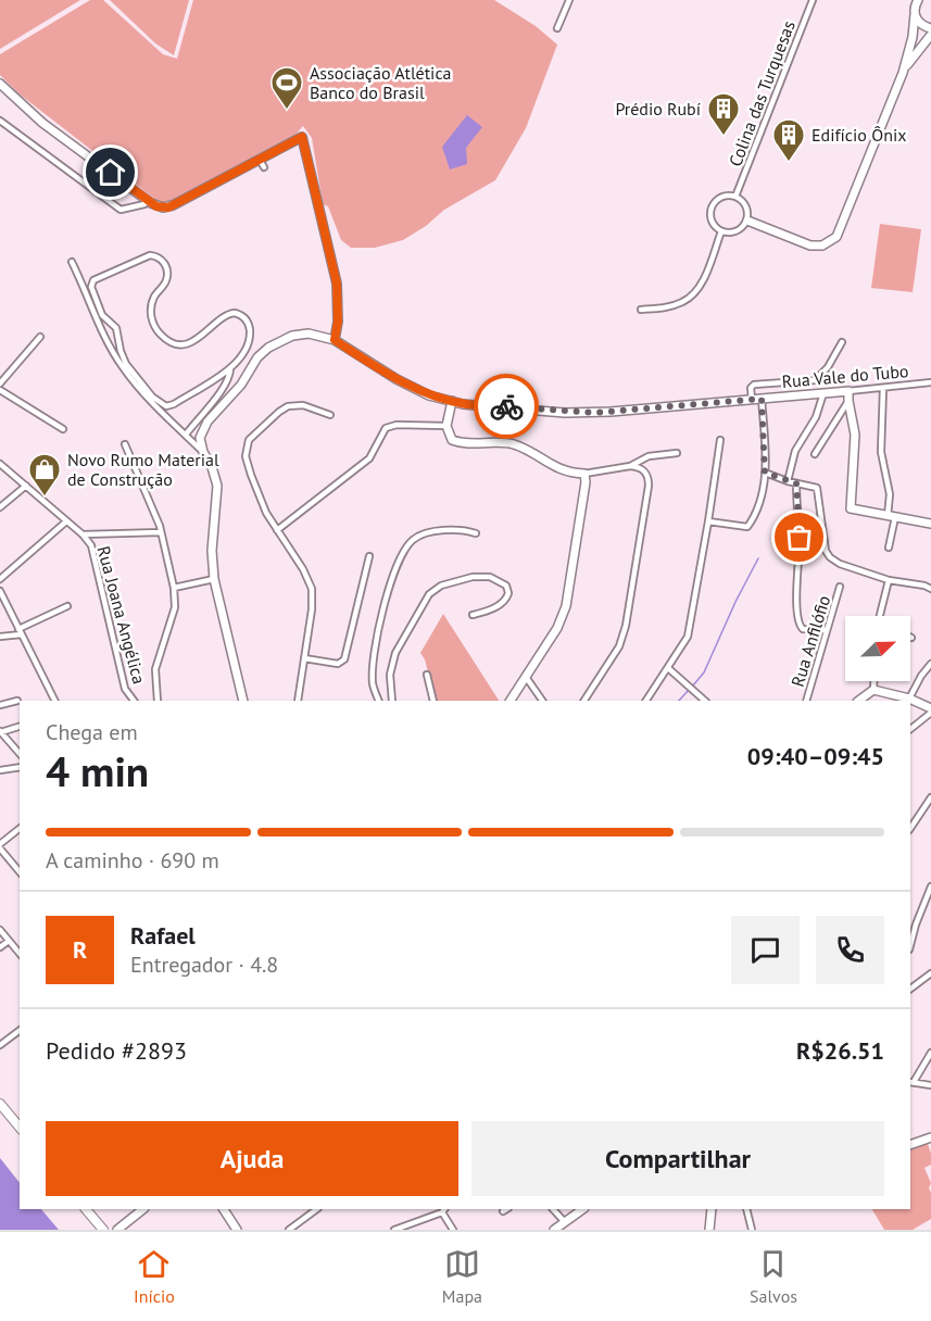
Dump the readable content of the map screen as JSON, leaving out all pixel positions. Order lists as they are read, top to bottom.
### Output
{
  "streets": {
    "main road": ["Rua Vale do Tubo"],
    "street": ["Colina das Turquesas", "Rua Joana Angélica", "Rua Anfilófio"]
  },
  "places": {
    "sports": ["Associação Atlética Banco do Brasil"],
    "building": ["Prédio Rubí", "Edifício Ônix"],
    "shop": ["Novo Rumo Material de Construção"]
  },
  "north": "top right",
  "page": {
    "heading": ["4 min", "Chega em", "09:40–09:45"],
    "panel": [
      "Rafael",
      "Entregador · 4.8",
      "Pedido #2893",
      "R$26.51"
    ],
    "bar": "A caminho · 690 m",
    "round": "R",
    "buttons": ["Ajuda", "Compartilhar"],
    "tabs": ["Início", "Mapa", "Salvos"]
  }
}
